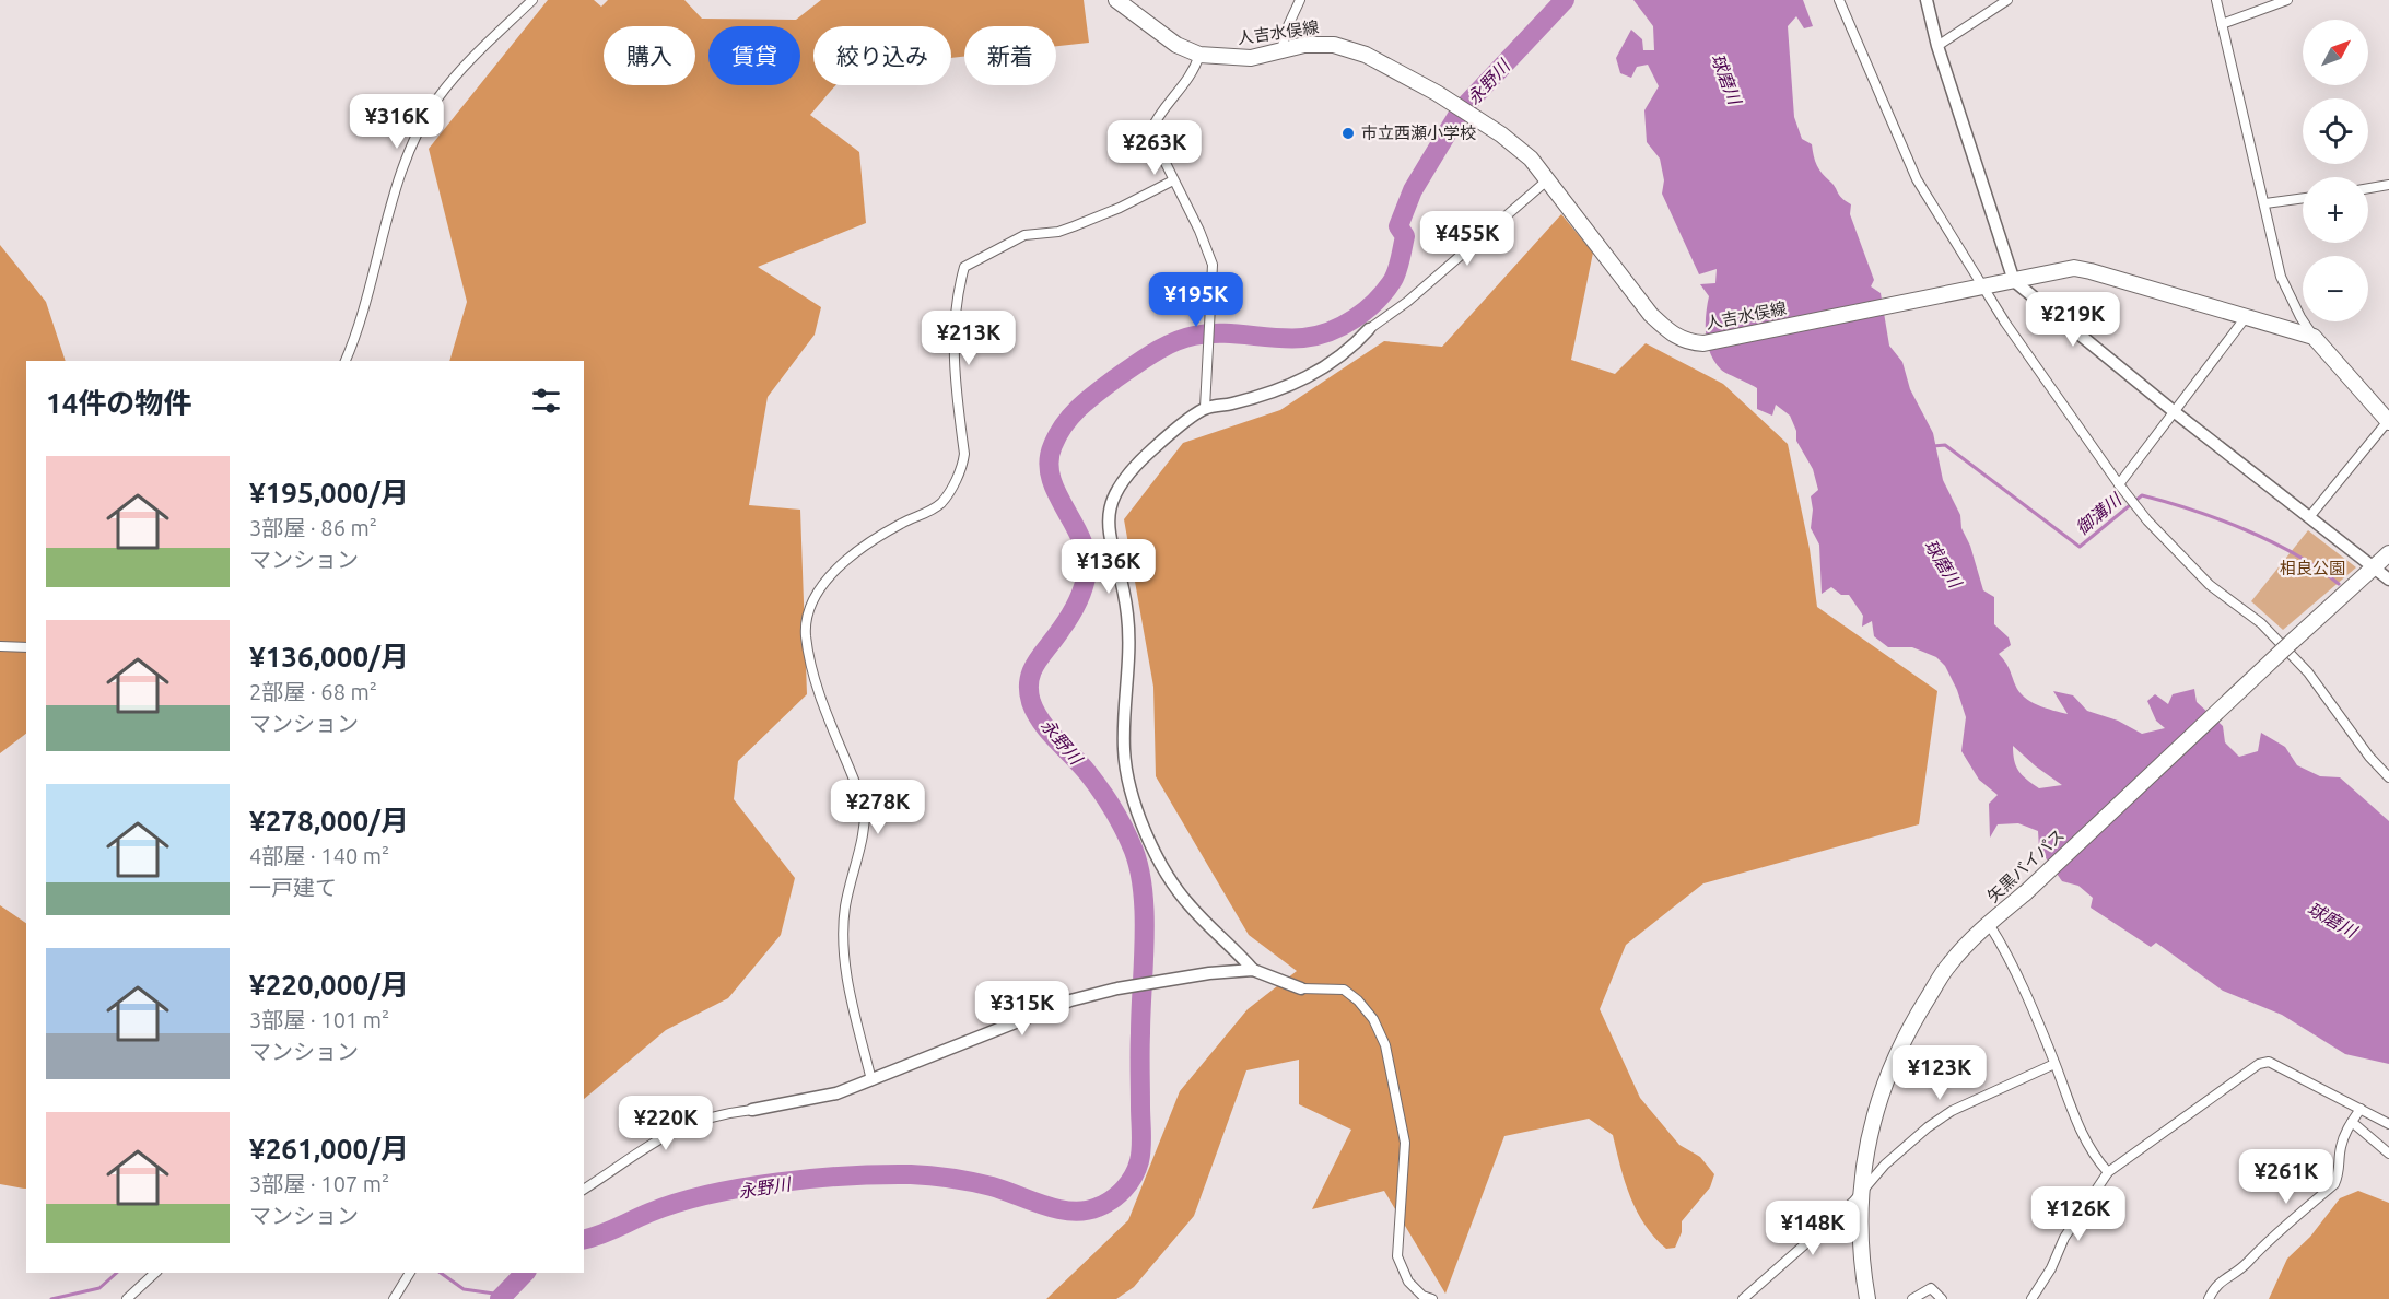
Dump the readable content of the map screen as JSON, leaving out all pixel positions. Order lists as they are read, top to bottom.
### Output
{
  "streets": {
    "main road": ["人吉水俣線", "矢黒バイパス"]
  },
  "water": ["球磨川", "永野川", "御溝川"],
  "parks": ["相良公園"],
  "places": ["市立西瀬小学校"],
  "north": "top right",
  "page": {
    "map_buttons": ["+", "−"],
    "chip": [
      "購入",
      "賃貸",
      "絞り込み",
      "新着"
    ],
    "price": [
      "¥316K",
      "¥263K",
      "¥455K",
      "¥195K",
      "¥219K",
      "¥213K",
      "¥136K",
      "¥278K",
      "¥315K",
      "¥123K",
      "¥220K",
      "¥261K",
      "¥126K",
      "¥148K"
    ],
    "heading": "14件の物件",
    "list": [
      {
        "name": "¥195,000/月",
        "note": "3部屋 · 86 m² · マンション"
      },
      {
        "name": "¥136,000/月",
        "note": "2部屋 · 68 m² · マンション"
      },
      {
        "name": "¥278,000/月",
        "note": "4部屋 · 140 m² · 一戸建て"
      },
      {
        "name": "¥220,000/月",
        "note": "3部屋 · 101 m² · マンション"
      },
      {
        "name": "¥261,000/月",
        "note": "3部屋 · 107 m² · マンション"
      }
    ]
  }
}
